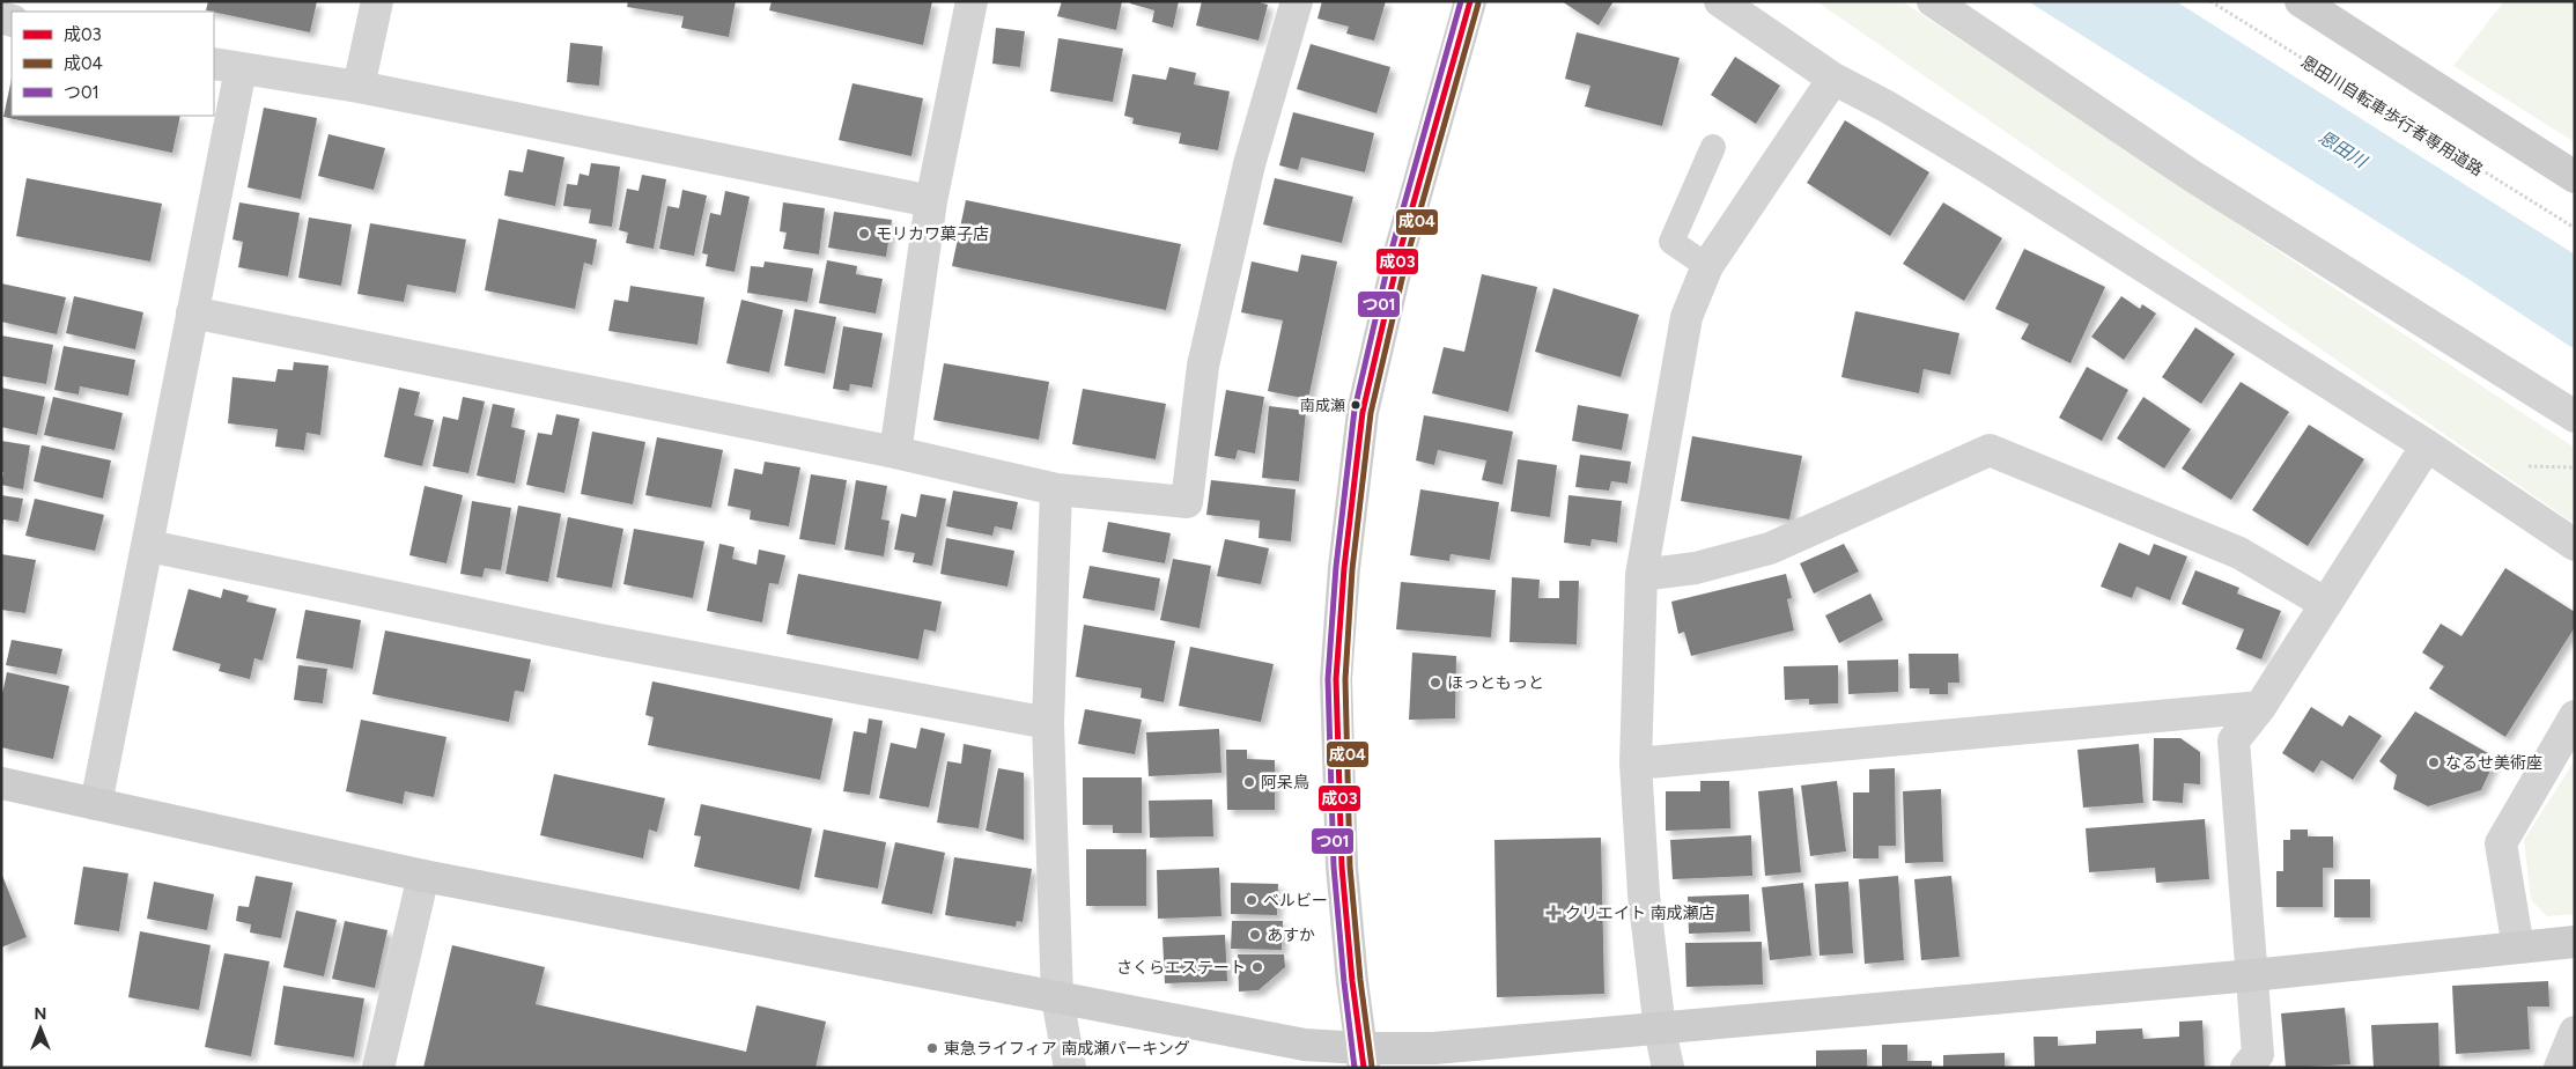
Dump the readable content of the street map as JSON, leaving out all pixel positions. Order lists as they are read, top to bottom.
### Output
{
  "streets": {
    "path": ["恩田川自転車歩行者専用道路"]
  },
  "water": ["恩田川"],
  "places": {
    "other": [
      "モリカワ菓子店",
      "南成瀬",
      "ほっともっと",
      "なるせ美術座",
      "阿呆鳥",
      "ベルビー",
      "あすか",
      "さくらエステート",
      "東急ライフィア 南成瀬パーキング"
    ],
    "health": ["クリエイト 南成瀬店"]
  },
  "lines": ["transit line 成03", "transit line つ01", "transit line 成04"],
  "legend": ["成03", "成04", "つ01"],
  "north": "top"
}
